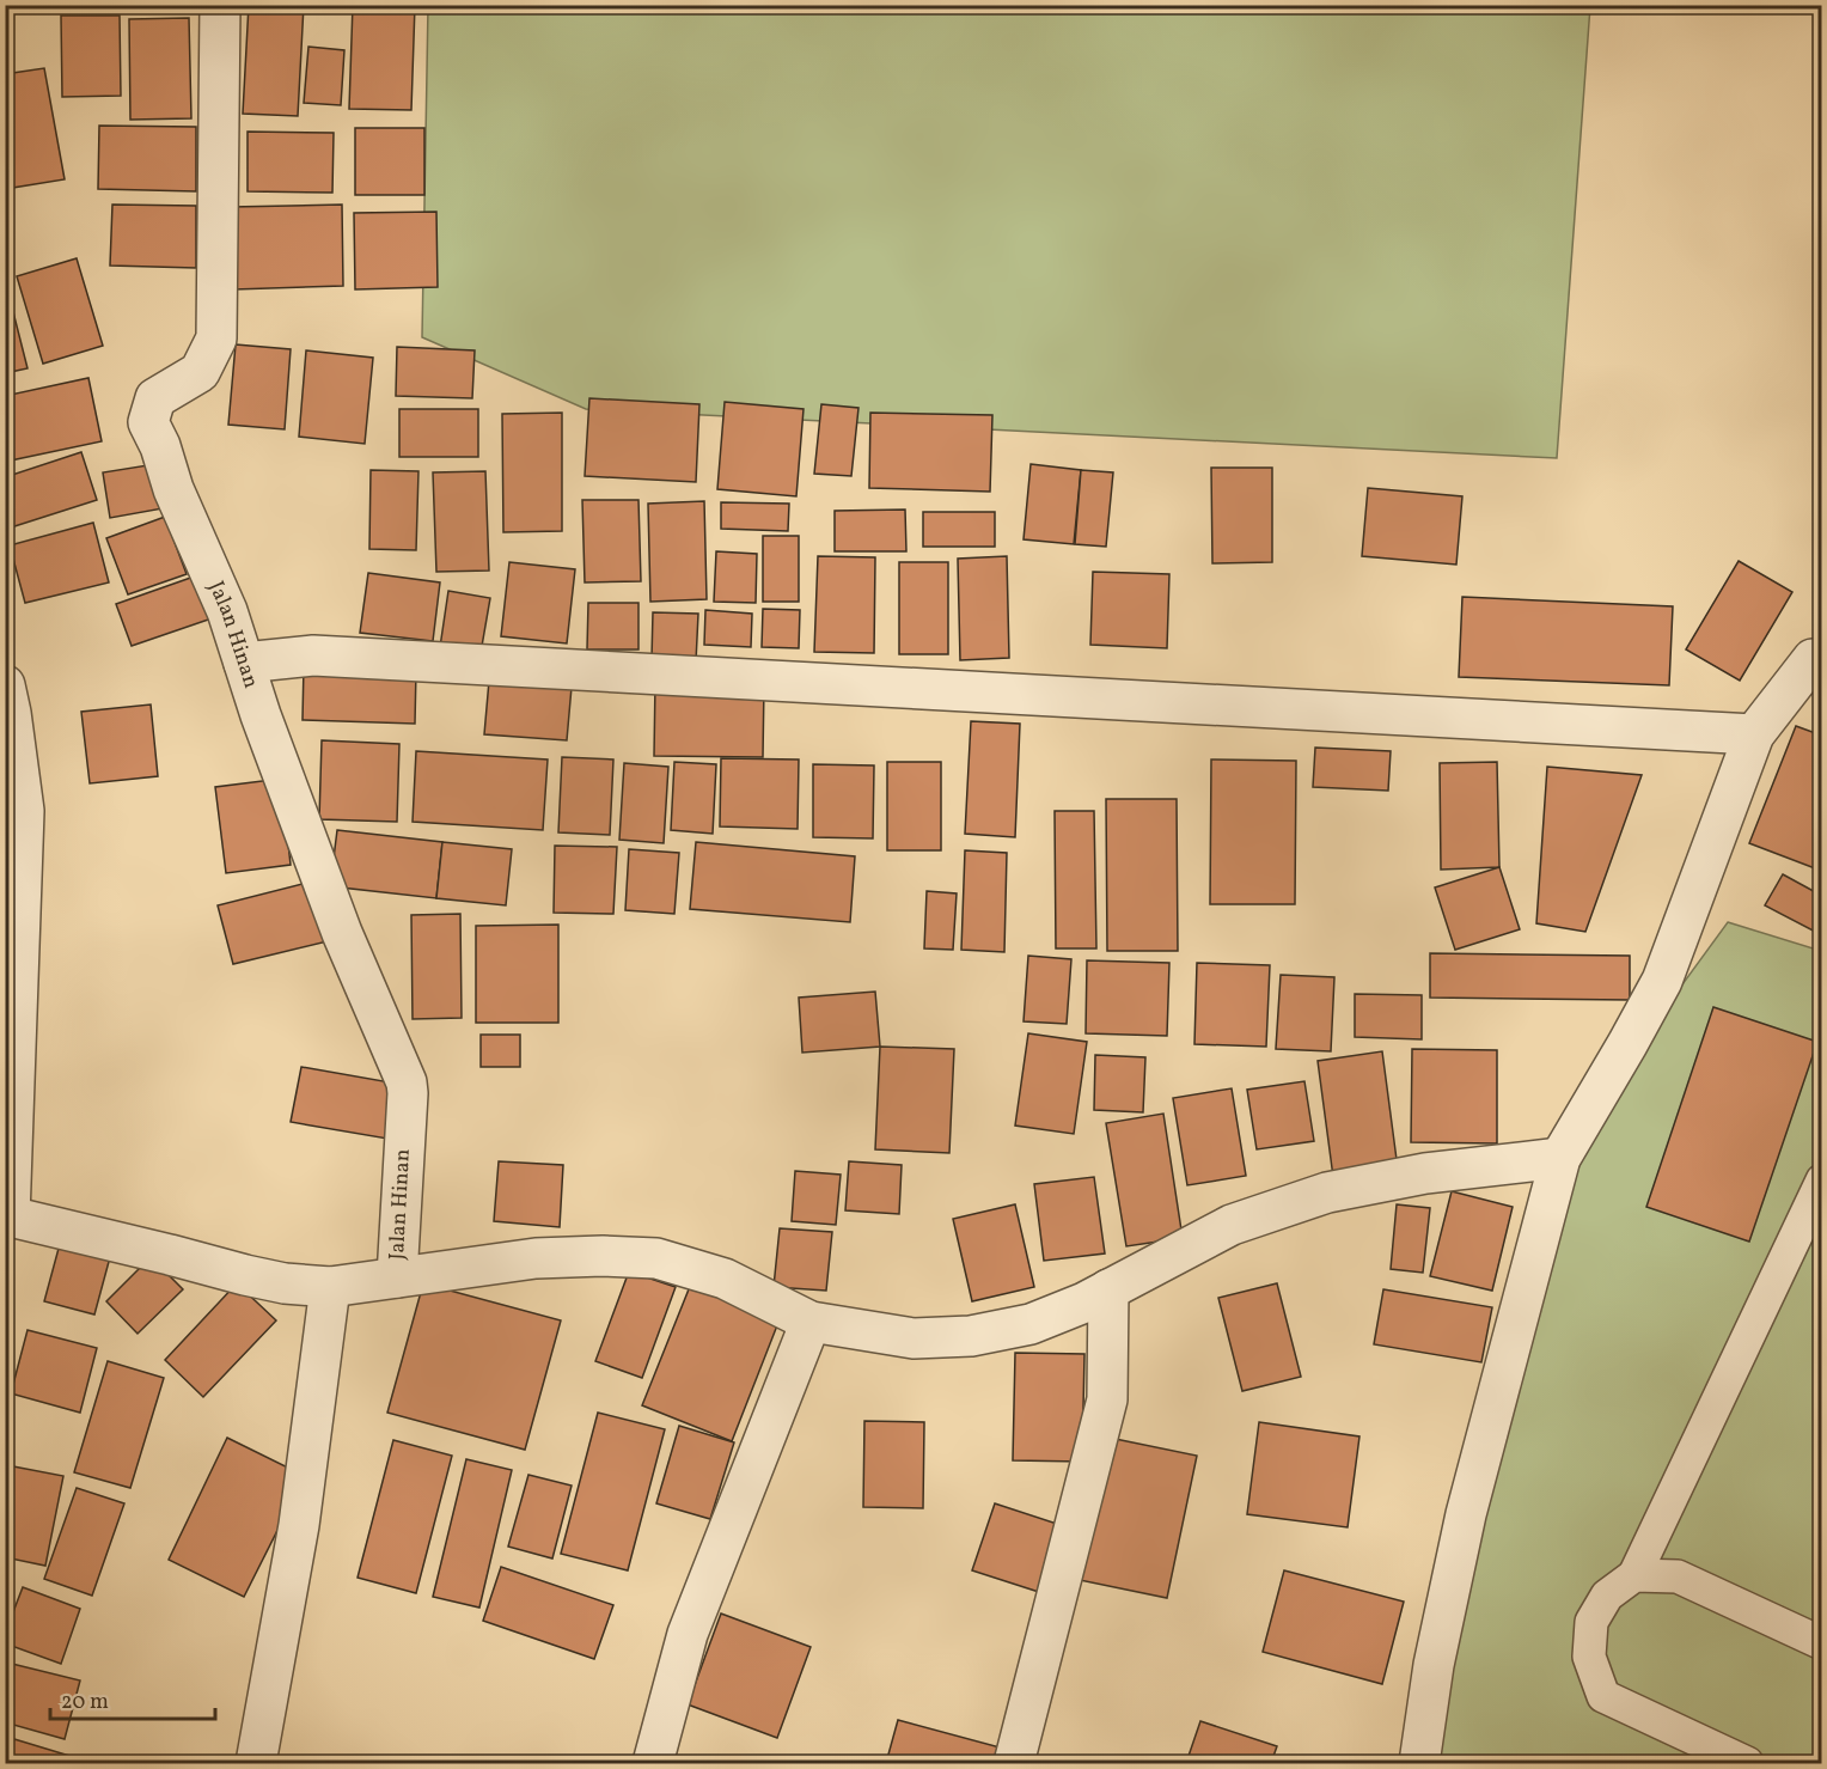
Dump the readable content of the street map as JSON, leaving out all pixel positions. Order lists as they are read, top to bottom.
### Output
{
  "streets": {
    "street": ["Jalan Hinan"]
  },
  "scale_bar": "20 m"
}
